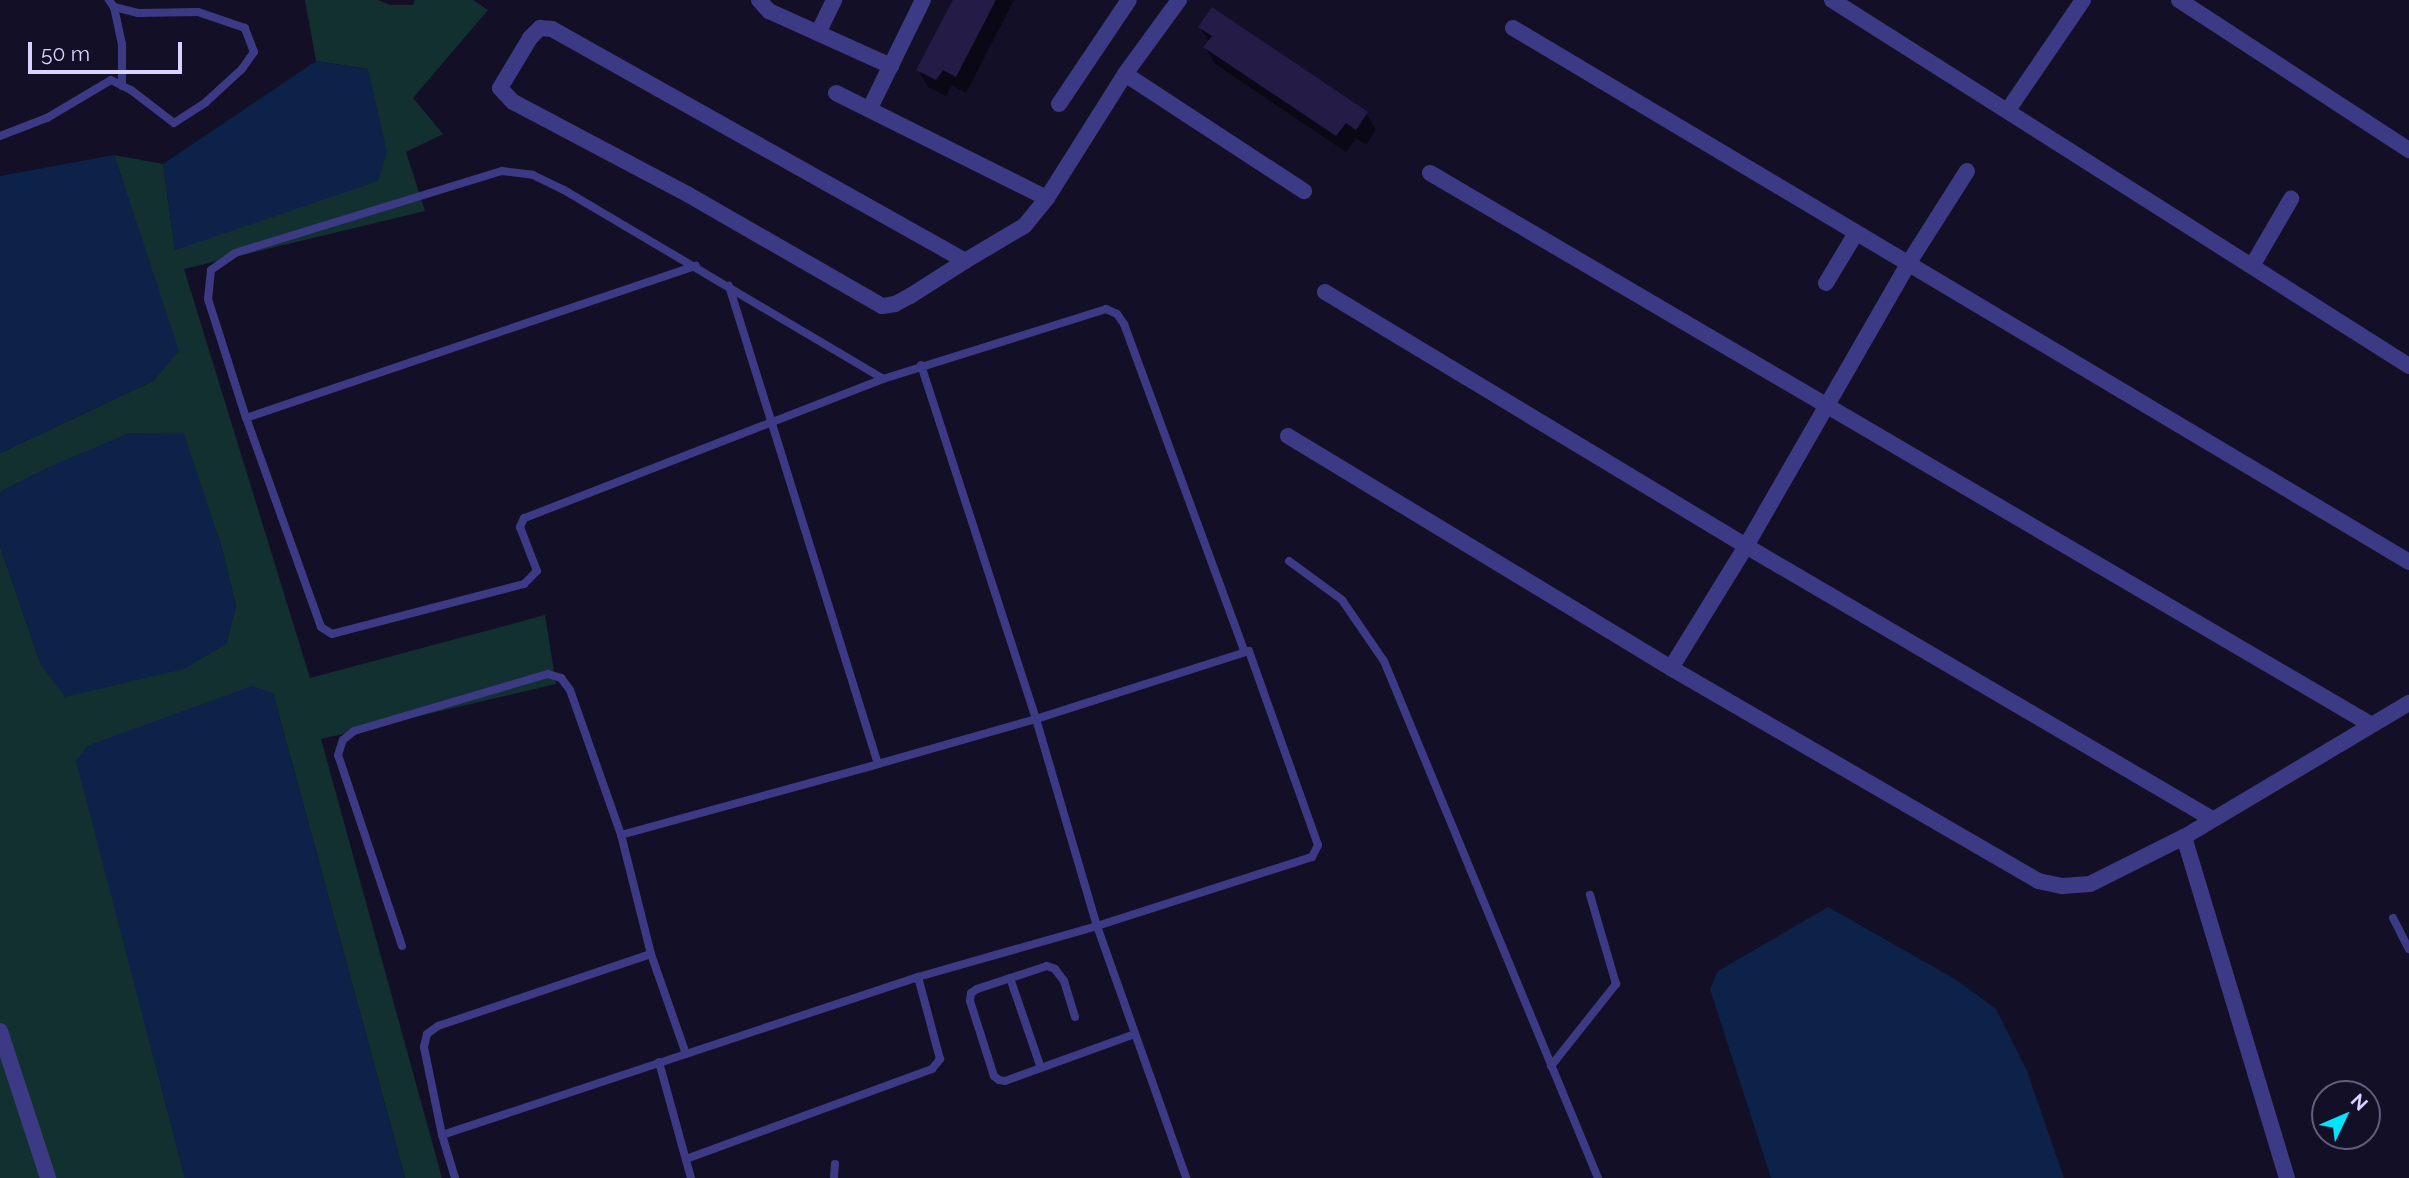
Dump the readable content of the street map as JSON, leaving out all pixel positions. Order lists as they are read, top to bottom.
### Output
{
  "scale_bar": "50 m",
  "north": "top right"
}
